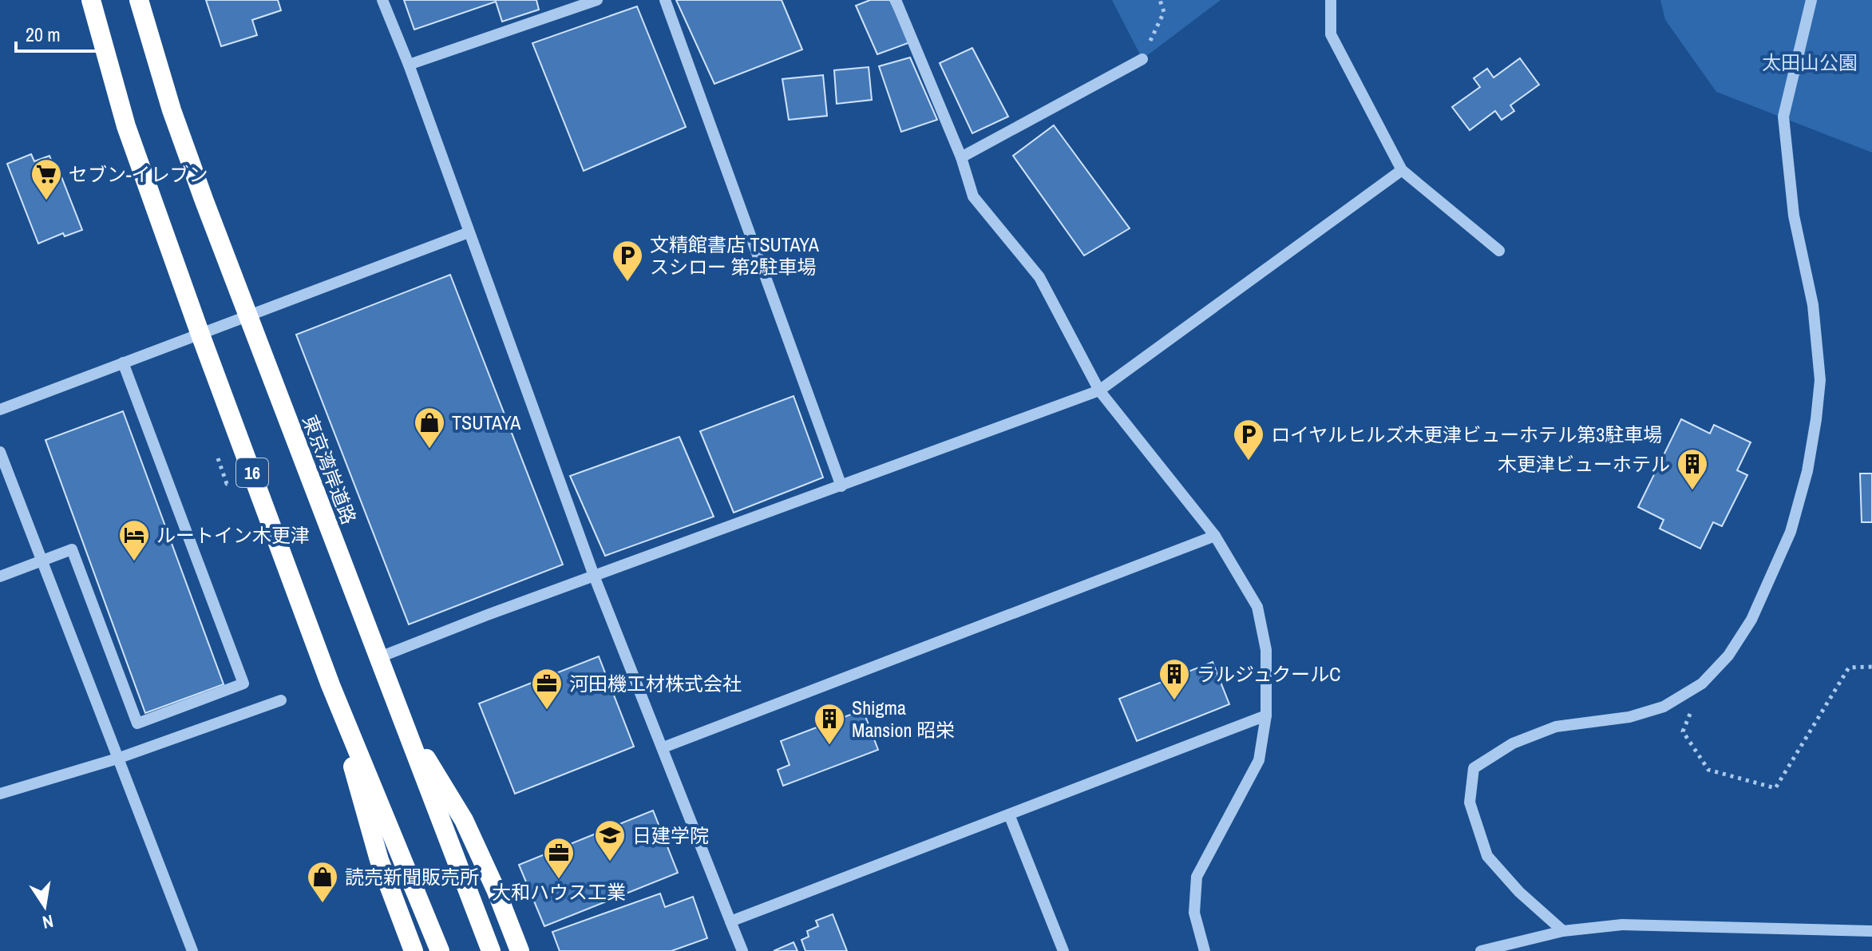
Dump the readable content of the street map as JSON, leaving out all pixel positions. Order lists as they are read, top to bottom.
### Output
{
  "streets": {
    "highway": ["東京湾岸道路", "16"]
  },
  "parks": ["太田山公園"],
  "places": {
    "supermarket": ["セブン-イレブン"],
    "parking": ["文精館書店 TSUTAYA スシロー 第2駐車場", "ロイヤルヒルズ木更津ビューホテル第3駐車場"],
    "shop": ["TSUTAYA", "読売新聞販売所"],
    "building": ["木更津ビューホテル", "ラルジュクールC", "Shigma Mansion 昭栄"],
    "hotel": ["ルートイン木更津"],
    "office": ["河田機工材株式会社", "大和ハウス工業"],
    "school or university": ["日建学院"]
  },
  "scale_bar": "20 m",
  "north": "bottom"
}
